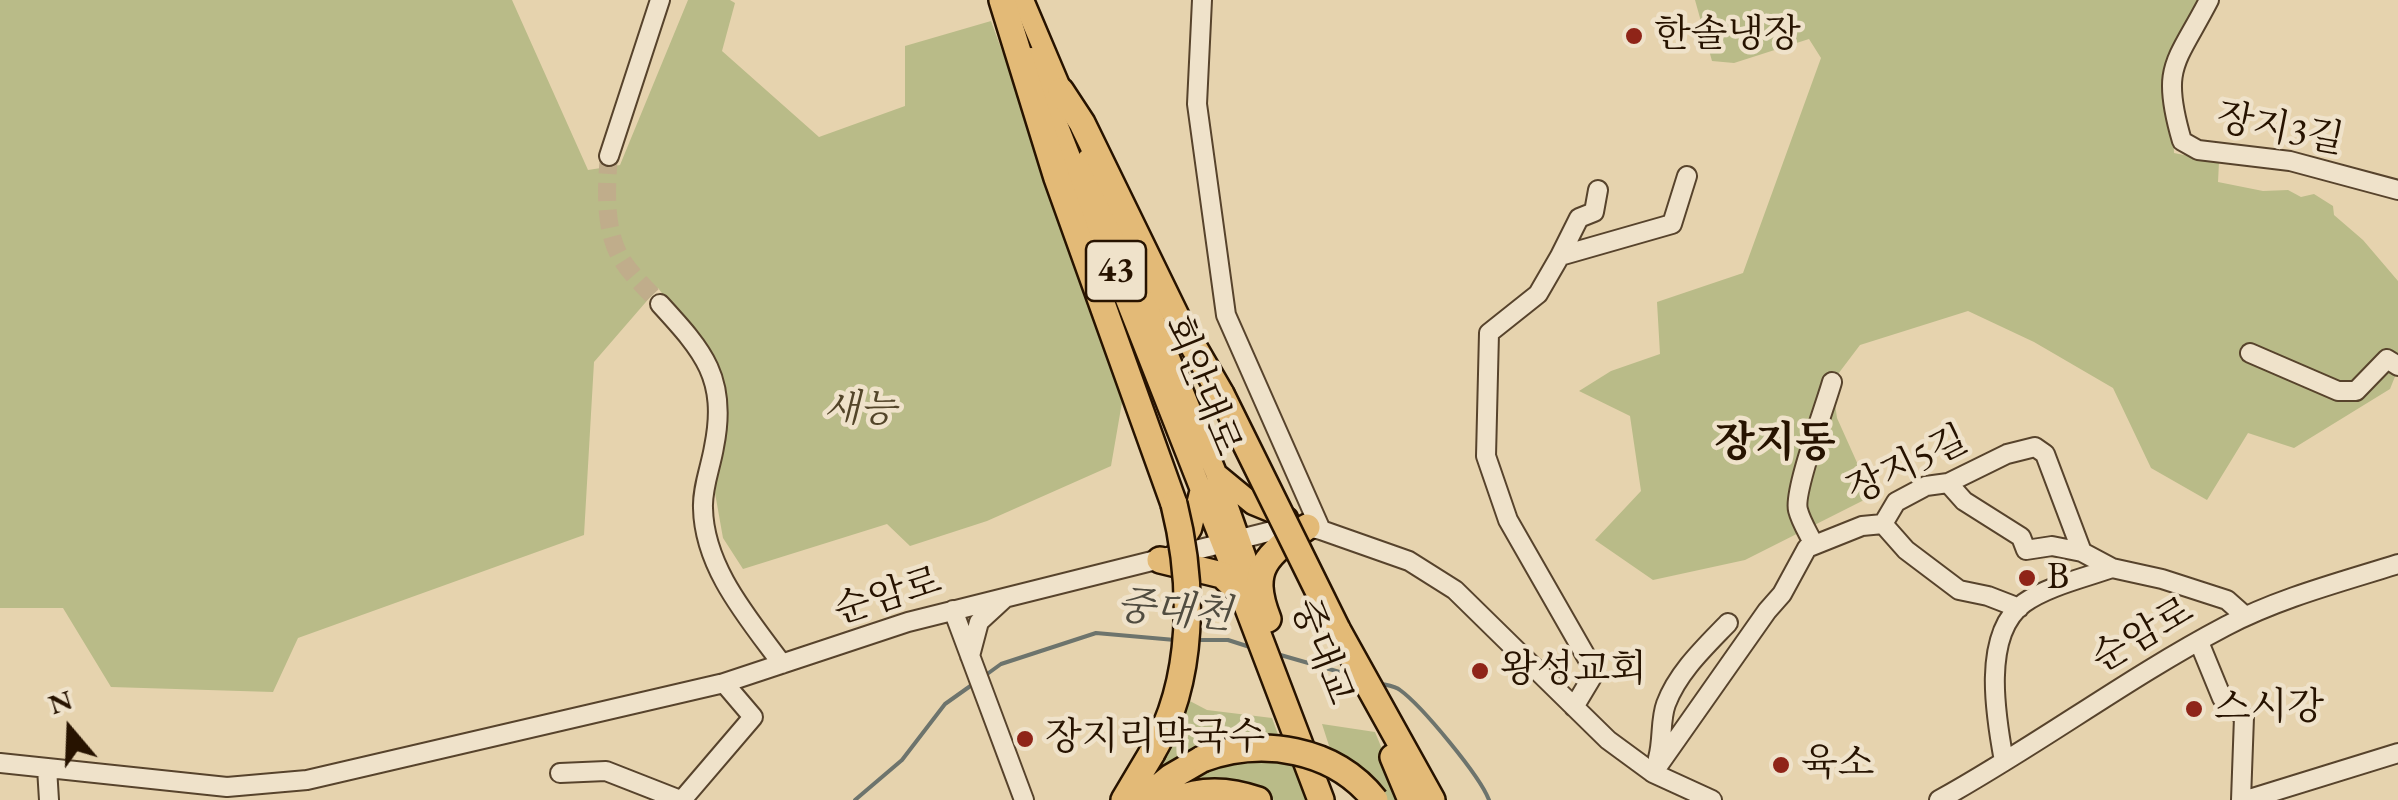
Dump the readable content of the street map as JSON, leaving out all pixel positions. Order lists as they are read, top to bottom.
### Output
{
  "streets": {
    "highway": ["43", "중대교"],
    "main road": ["회안대로"],
    "street": ["장지3길", "장지5길", "순암로"]
  },
  "crossings": [
    ["43", "중대교"],
    ["회안대로", "순암로"],
    ["회안대로", "중대교"]
  ],
  "districts": ["장지동"],
  "water": ["중대천"],
  "parks": ["새능"],
  "places": [
    "한솔냉장",
    "B",
    "왕성교회",
    "스시강",
    "장지리막국수",
    "육소"
  ],
  "north": "top"
}
